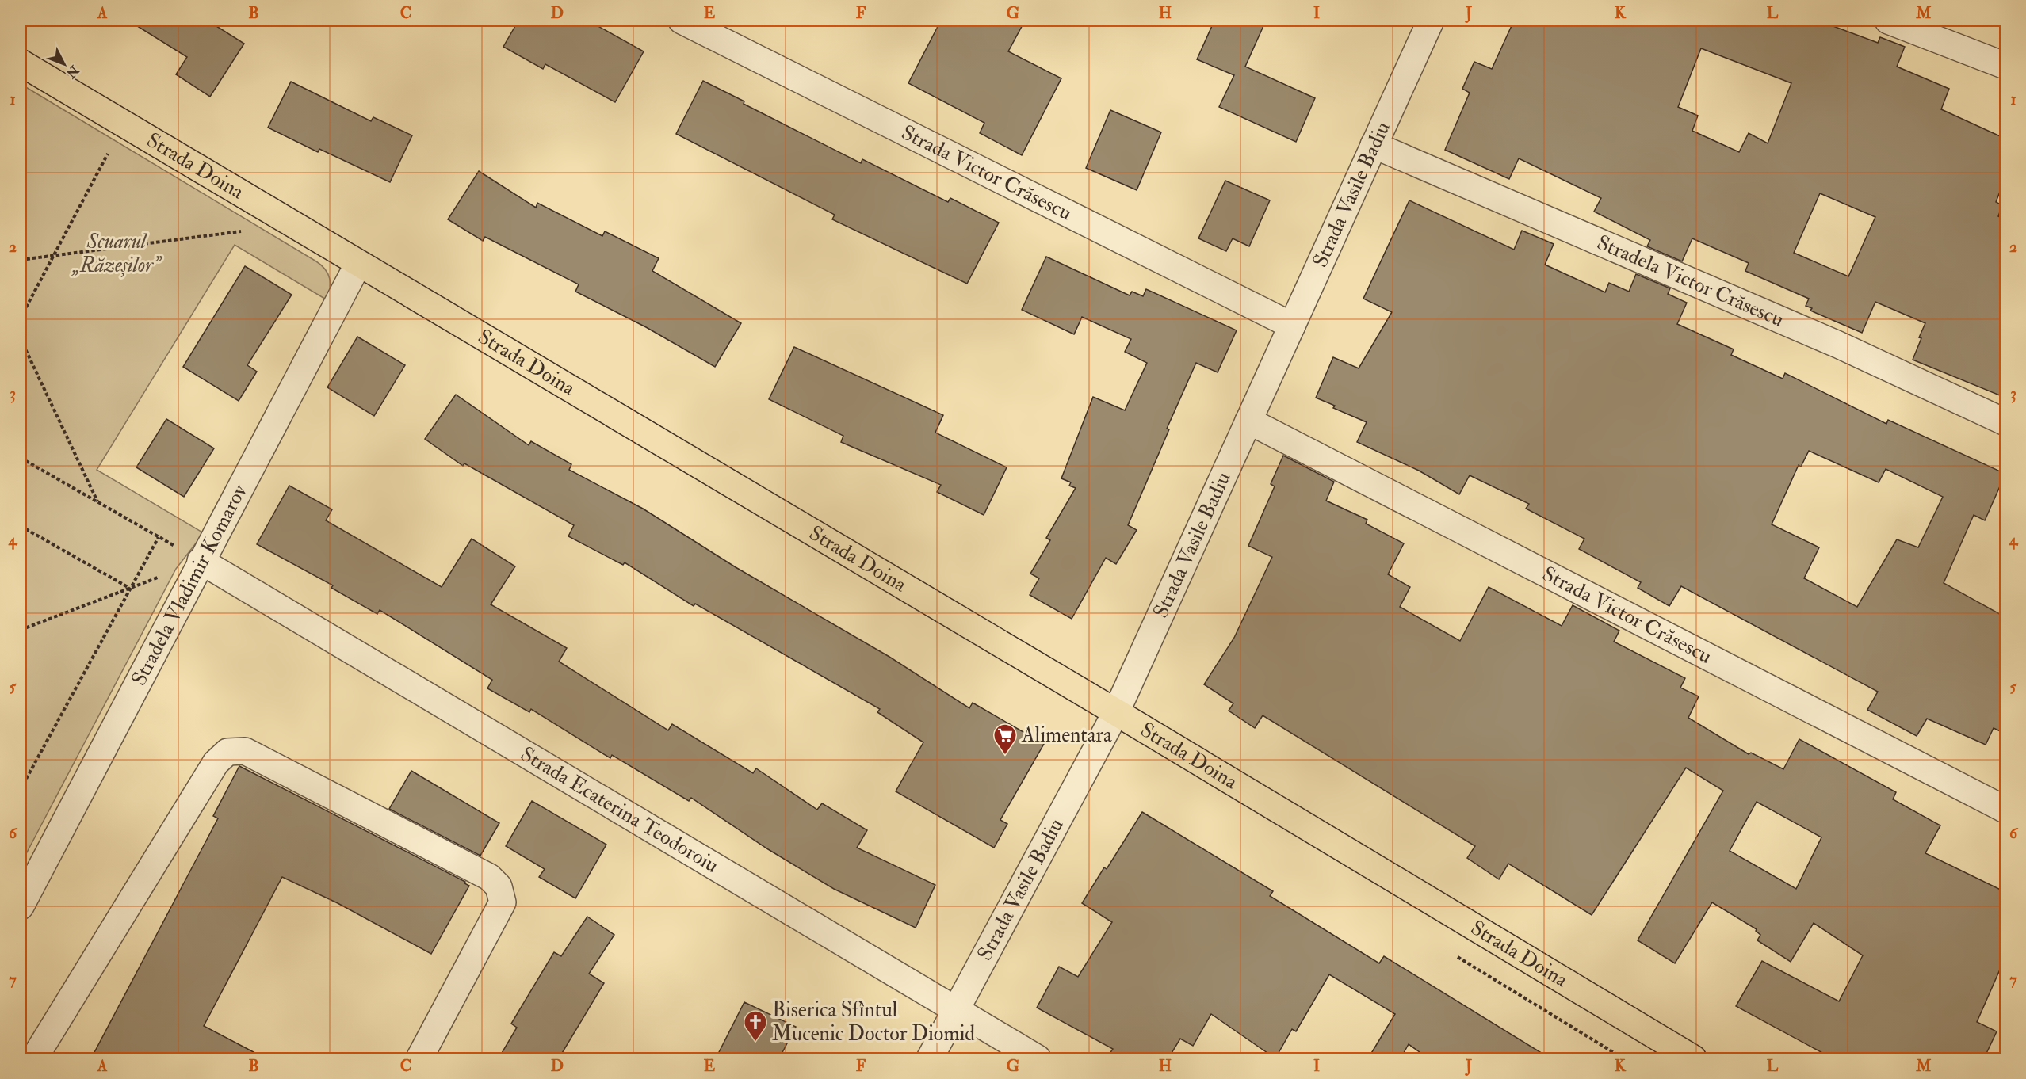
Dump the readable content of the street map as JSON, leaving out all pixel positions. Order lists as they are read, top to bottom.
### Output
{
  "streets": {
    "main road": ["Strada Doina"],
    "street": [
      "Strada Victor Crăsescu",
      "Strada Vasile Badiu",
      "Stradela Victor Crăsescu",
      "Stradela Vladimir Komarov",
      "Strada Ecaterina Teodoroiu"
    ]
  },
  "crossings": [
    ["Strada Doina", "Strada Vasile Badiu"],
    ["Strada Doina", "Stradela Vladimir Komarov"],
    ["Strada Victor Crăsescu", "Strada Vasile Badiu"],
    ["Strada Vasile Badiu", "Stradela Victor Crăsescu"],
    ["Strada Vasile Badiu", "Strada Ecaterina Teodoroiu"],
    ["Stradela Vladimir Komarov", "Strada Ecaterina Teodoroiu"]
  ],
  "parks": ["Scuarul „Răzeșilor”"],
  "places": {
    "supermarket": ["Alimentara"],
    "church": ["Biserica Sfîntul Mucenic Doctor Diomid"]
  },
  "north": "bottom right",
  "grid": {
    "columns": [
      "A",
      "B",
      "C",
      "D",
      "E",
      "F",
      "G",
      "H",
      "I",
      "J",
      "K",
      "L",
      "M"
    ],
    "rows": [
      "1",
      "2",
      "3",
      "4",
      "5",
      "6",
      "7"
    ]
  }
}
